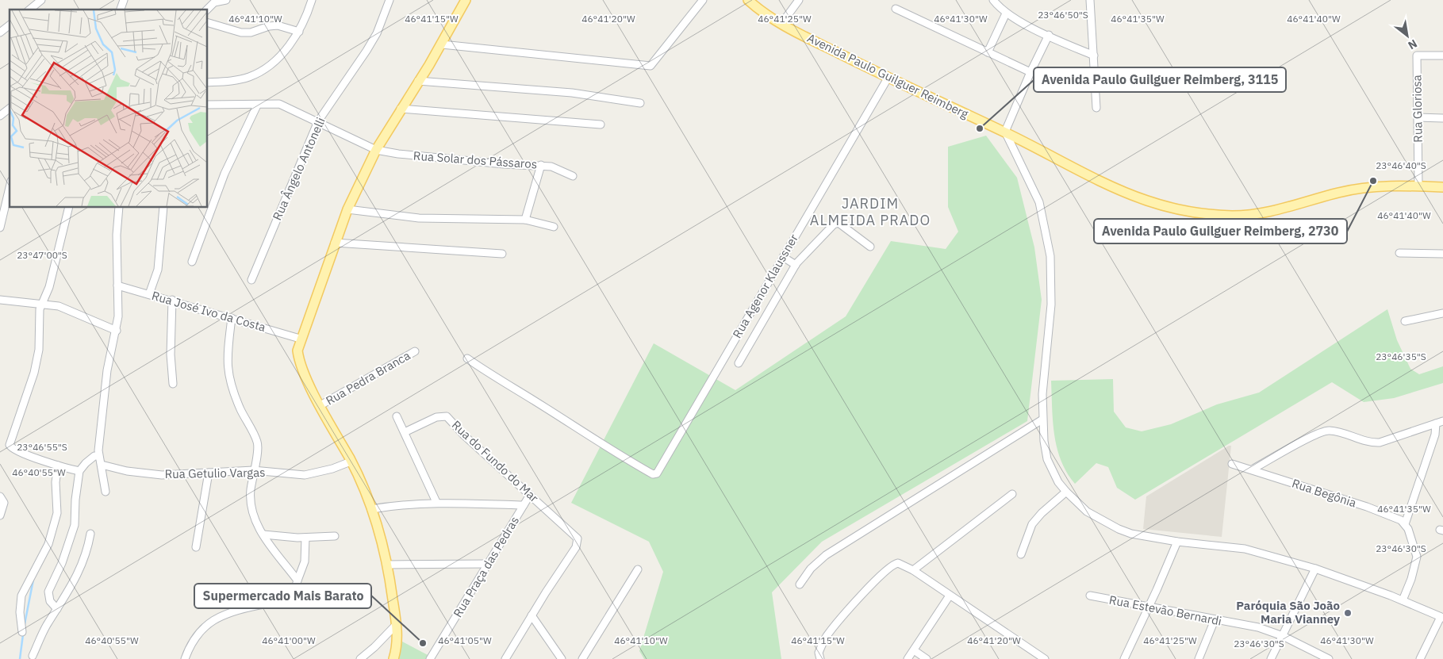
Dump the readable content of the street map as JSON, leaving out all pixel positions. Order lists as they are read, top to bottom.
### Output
{
  "streets": {
    "main road": ["Avenida Paulo Guilguer Reimberg"],
    "street": [
      "Rua Gloriosa",
      "Rua Solar dos Pássaros",
      "Rua Ângelo Antonelli",
      "Rua Agenor Klaussner",
      "Rua José Ivo da Costa",
      "Rua Pedra Branca",
      "Rua do Fundo do Mar",
      "Rua Getulio Vargas",
      "Rua Begônia",
      "Rua Praça das Pedras",
      "Rua Estevão Bernardi"
    ]
  },
  "crossings": [
    ["Avenida Paulo Guilguer Reimberg", "Rua Gloriosa"],
    ["Avenida Paulo Guilguer Reimberg", "Rua Agenor Klaussner"],
    ["Rua Solar dos Pássaros", "Rua Ângelo Antonelli"],
    ["Rua do Fundo do Mar", "Rua Praça das Pedras"]
  ],
  "districts": ["JARDIM ALMEIDA PRADO"],
  "places": [
    "Avenida Paulo Guilguer Reimberg, 3115",
    "Avenida Paulo Guilguer Reimberg, 2730",
    "Paróquia São João Maria Vianney",
    "Supermercado Mais Barato"
  ],
  "north": "bottom right",
  "coordinates": [
    "23°46'50\"S",
    "46°41'35\"W",
    "46°41'10\"W",
    "46°41'15\"W",
    "46°41'20\"W",
    "46°41'25\"W",
    "46°41'30\"W",
    "46°41'40\"W",
    "23°46'40\"S",
    "23°47'00\"S",
    "23°46'35\"S",
    "23°46'55\"S",
    "46°40'55\"W",
    "23°46'30\"S",
    "46°41'00\"W",
    "46°41'05\"W"
  ]
}
